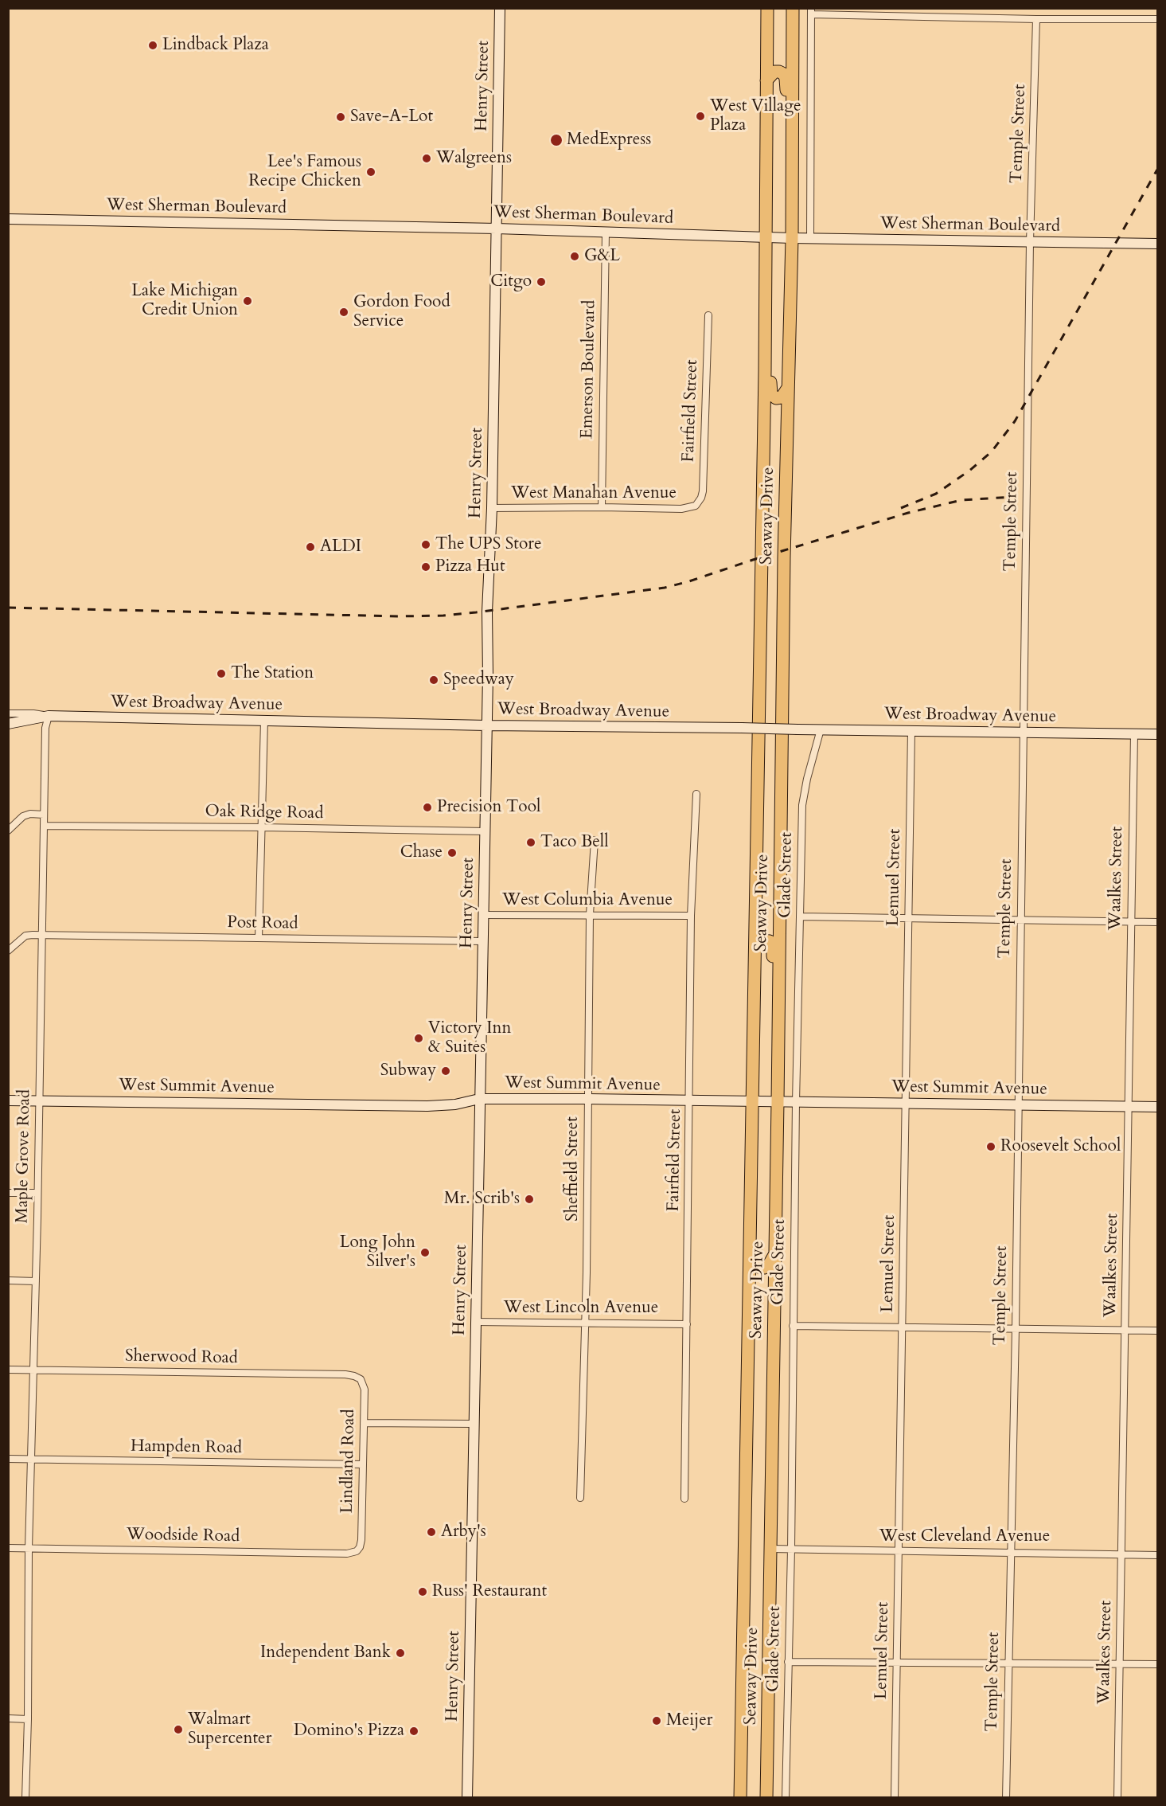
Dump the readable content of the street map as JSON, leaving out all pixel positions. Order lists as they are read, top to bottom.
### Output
{
  "streets": {
    "highway": ["Seaway Drive"],
    "main road": [
      "Henry Street",
      "West Sherman Boulevard",
      "West Broadway Avenue",
      "West Summit Avenue"
    ],
    "street": [
      "Temple Street",
      "Emerson Boulevard",
      "Fairfield Street",
      "West Manahan Avenue",
      "Oak Ridge Road",
      "Glade Street",
      "Lemuel Street",
      "Waalkes Street",
      "West Columbia Avenue",
      "Post Road",
      "Maple Grove Road",
      "Sheffield Street",
      "West Lincoln Avenue",
      "Sherwood Road",
      "Hampden Road",
      "Lindland Road",
      "Woodside Road",
      "West Cleveland Avenue"
    ]
  },
  "crossings": [
    ["Henry Street", "West Sherman Boulevard"],
    ["Henry Street", "West Manahan Avenue"],
    ["Henry Street", "West Broadway Avenue"],
    ["Henry Street", "Oak Ridge Road"],
    ["Henry Street", "West Columbia Avenue"],
    ["Henry Street", "Post Road"],
    ["Henry Street", "West Summit Avenue"],
    ["Henry Street", "West Lincoln Avenue"],
    ["Temple Street", "West Sherman Boulevard"],
    ["Temple Street", "West Broadway Avenue"],
    ["Temple Street", "West Summit Avenue"],
    ["Temple Street", "West Cleveland Avenue"],
    ["West Sherman Boulevard", "Emerson Boulevard"],
    ["West Sherman Boulevard", "Seaway Drive"],
    ["Emerson Boulevard", "West Manahan Avenue"],
    ["Fairfield Street", "West Manahan Avenue"],
    ["Fairfield Street", "West Columbia Avenue"],
    ["Fairfield Street", "West Summit Avenue"],
    ["Fairfield Street", "West Lincoln Avenue"],
    ["Seaway Drive", "West Summit Avenue"],
    ["Seaway Drive", "West Cleveland Avenue"],
    ["West Broadway Avenue", "Glade Street"],
    ["West Broadway Avenue", "Lemuel Street"],
    ["West Broadway Avenue", "Waalkes Street"],
    ["West Broadway Avenue", "Maple Grove Road"],
    ["Oak Ridge Road", "Maple Grove Road"],
    ["Glade Street", "West Summit Avenue"],
    ["Glade Street", "West Cleveland Avenue"],
    ["Lemuel Street", "West Summit Avenue"],
    ["Lemuel Street", "West Cleveland Avenue"],
    ["Waalkes Street", "West Summit Avenue"],
    ["Waalkes Street", "West Cleveland Avenue"],
    ["West Columbia Avenue", "Sheffield Street"],
    ["Post Road", "Maple Grove Road"],
    ["West Summit Avenue", "Maple Grove Road"],
    ["West Summit Avenue", "Sheffield Street"],
    ["Maple Grove Road", "Sherwood Road"],
    ["Maple Grove Road", "Hampden Road"],
    ["Maple Grove Road", "Woodside Road"],
    ["Sheffield Street", "West Lincoln Avenue"],
    ["Sherwood Road", "Lindland Road"],
    ["Hampden Road", "Lindland Road"],
    ["Lindland Road", "Woodside Road"]
  ],
  "places": [
    "Lindback Plaza",
    "West Village Plaza",
    "Save-A-Lot",
    "MedExpress",
    "Walgreens",
    "Lee's Famous Recipe Chicken",
    "G&L",
    "Citgo",
    "Lake Michigan Credit Union",
    "Gordon Food Service",
    "The UPS Store",
    "ALDI",
    "Pizza Hut",
    "The Station",
    "Speedway",
    "Precision Tool",
    "Taco Bell",
    "Chase",
    "Victory Inn & Suites",
    "Subway",
    "Roosevelt School",
    "Mr. Scrib's",
    "Long John Silver's",
    "Arby's",
    "Russ' Restaurant",
    "Independent Bank",
    "Meijer",
    "Walmart Supercenter",
    "Domino's Pizza"
  ]
}
